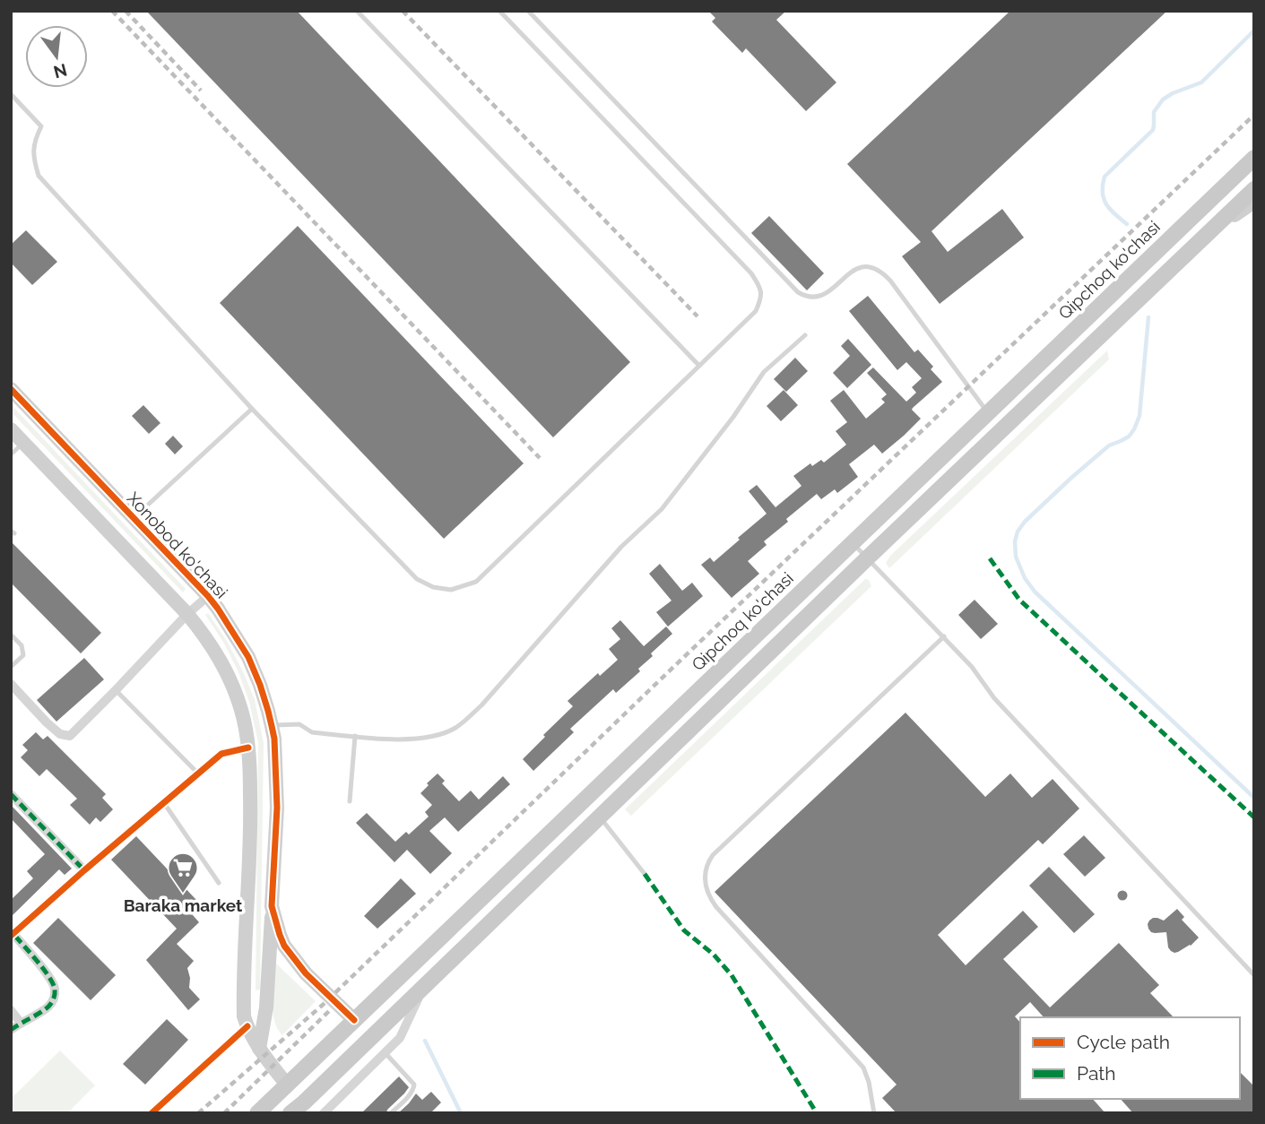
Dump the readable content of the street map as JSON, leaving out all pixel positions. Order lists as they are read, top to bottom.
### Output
{
  "streets": {
    "main road": ["Qipchoq ko'chasi"],
    "street": ["Xonobod ko'chasi"]
  },
  "crossings": [
    ["Qipchoq ko'chasi", "Xonobod ko'chasi"]
  ],
  "places": {
    "supermarket": ["Baraka market"]
  },
  "legend": ["Cycle path", "Path"],
  "north": "bottom"
}
